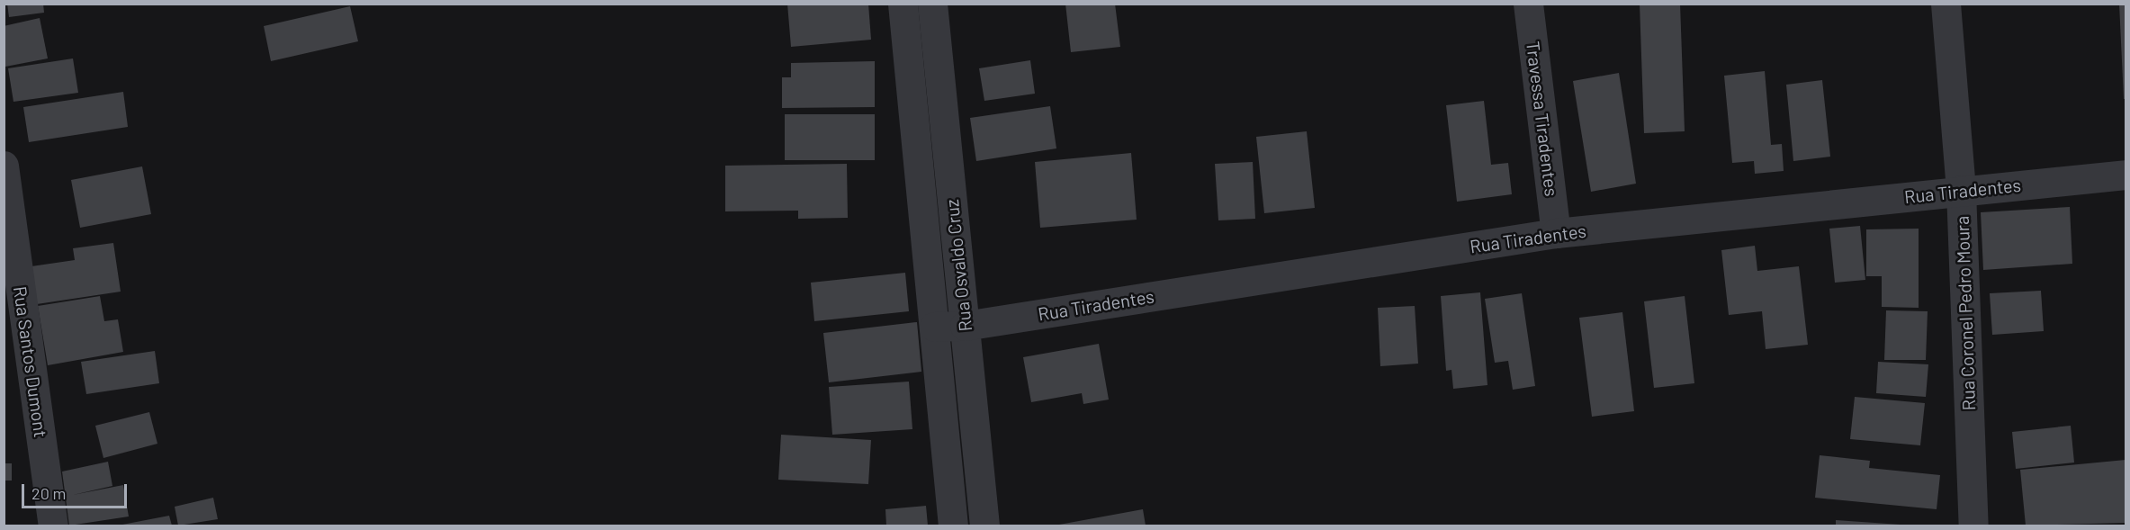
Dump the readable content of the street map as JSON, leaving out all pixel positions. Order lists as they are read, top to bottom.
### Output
{
  "streets": {
    "street": [
      "Travessa Tiradentes",
      "Rua Tiradentes",
      "Rua Osvaldo Cruz",
      "Rua Coronel Pedro Moura",
      "Rua Santos Dumont"
    ]
  },
  "crossings": [
    ["Travessa Tiradentes", "Rua Tiradentes"],
    ["Rua Tiradentes", "Rua Osvaldo Cruz"],
    ["Rua Tiradentes", "Rua Coronel Pedro Moura"]
  ],
  "scale_bar": "20 m"
}
